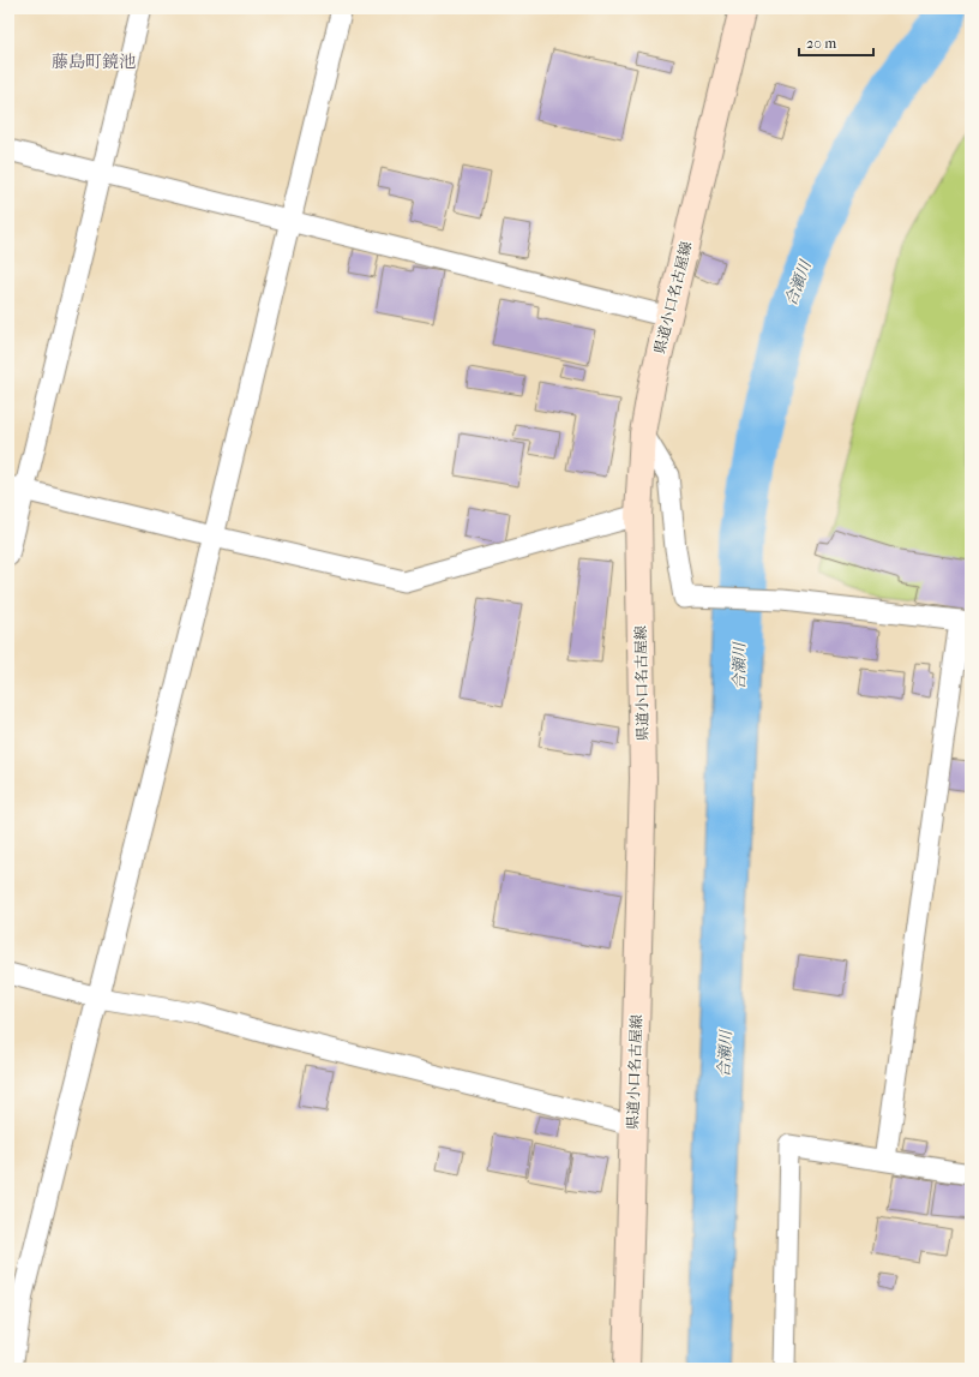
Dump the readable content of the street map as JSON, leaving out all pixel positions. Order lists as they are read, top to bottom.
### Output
{
  "streets": {
    "main road": ["県道小口名古屋線"]
  },
  "districts": ["藤島町鏡池"],
  "water": ["合瀬川"],
  "scale_bar": "20 m"
}
